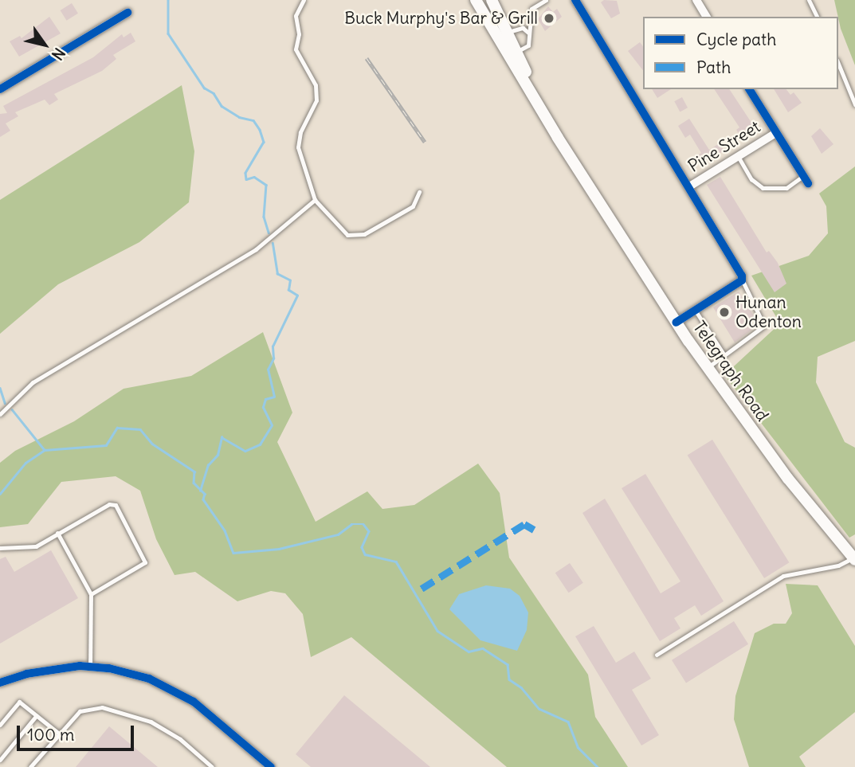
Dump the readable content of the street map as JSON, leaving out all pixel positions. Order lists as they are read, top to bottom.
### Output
{
  "streets": {
    "main road": ["Telegraph Road"],
    "street": ["Pine Street"]
  },
  "places": ["Buck Murphy's Bar & Grill", "Hunan Odenton"],
  "legend": ["Cycle path", "Path"],
  "scale_bar": "100 m",
  "north": "bottom right"
}
